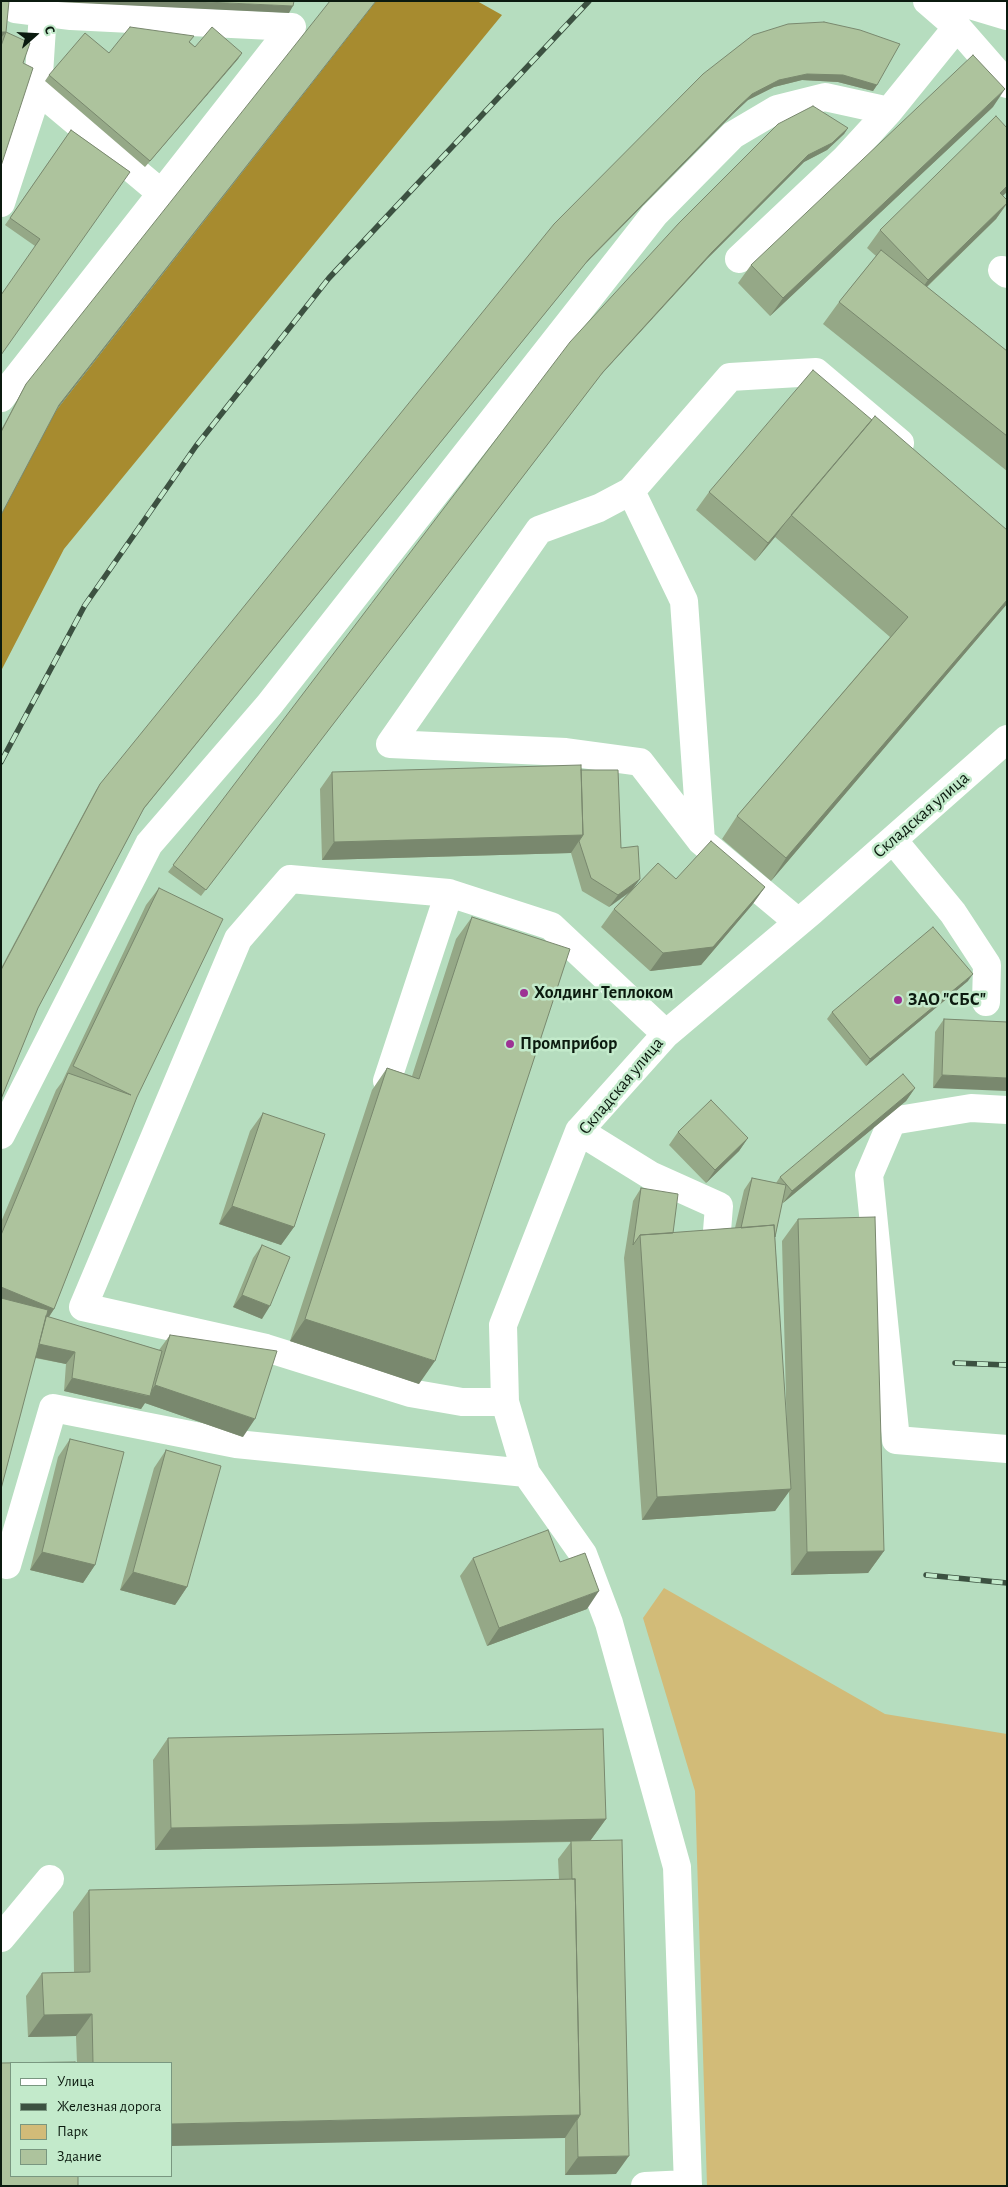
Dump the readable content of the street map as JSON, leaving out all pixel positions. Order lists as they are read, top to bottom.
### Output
{
  "streets": {
    "street": ["Складская улица"]
  },
  "places": ["Холдинг Теплоком", "ЗАО \"СБС\"", "Промприбор"],
  "legend": [
    "Улица",
    "Железная дорога",
    "Парк",
    "Здание"
  ],
  "north": "right"
}
